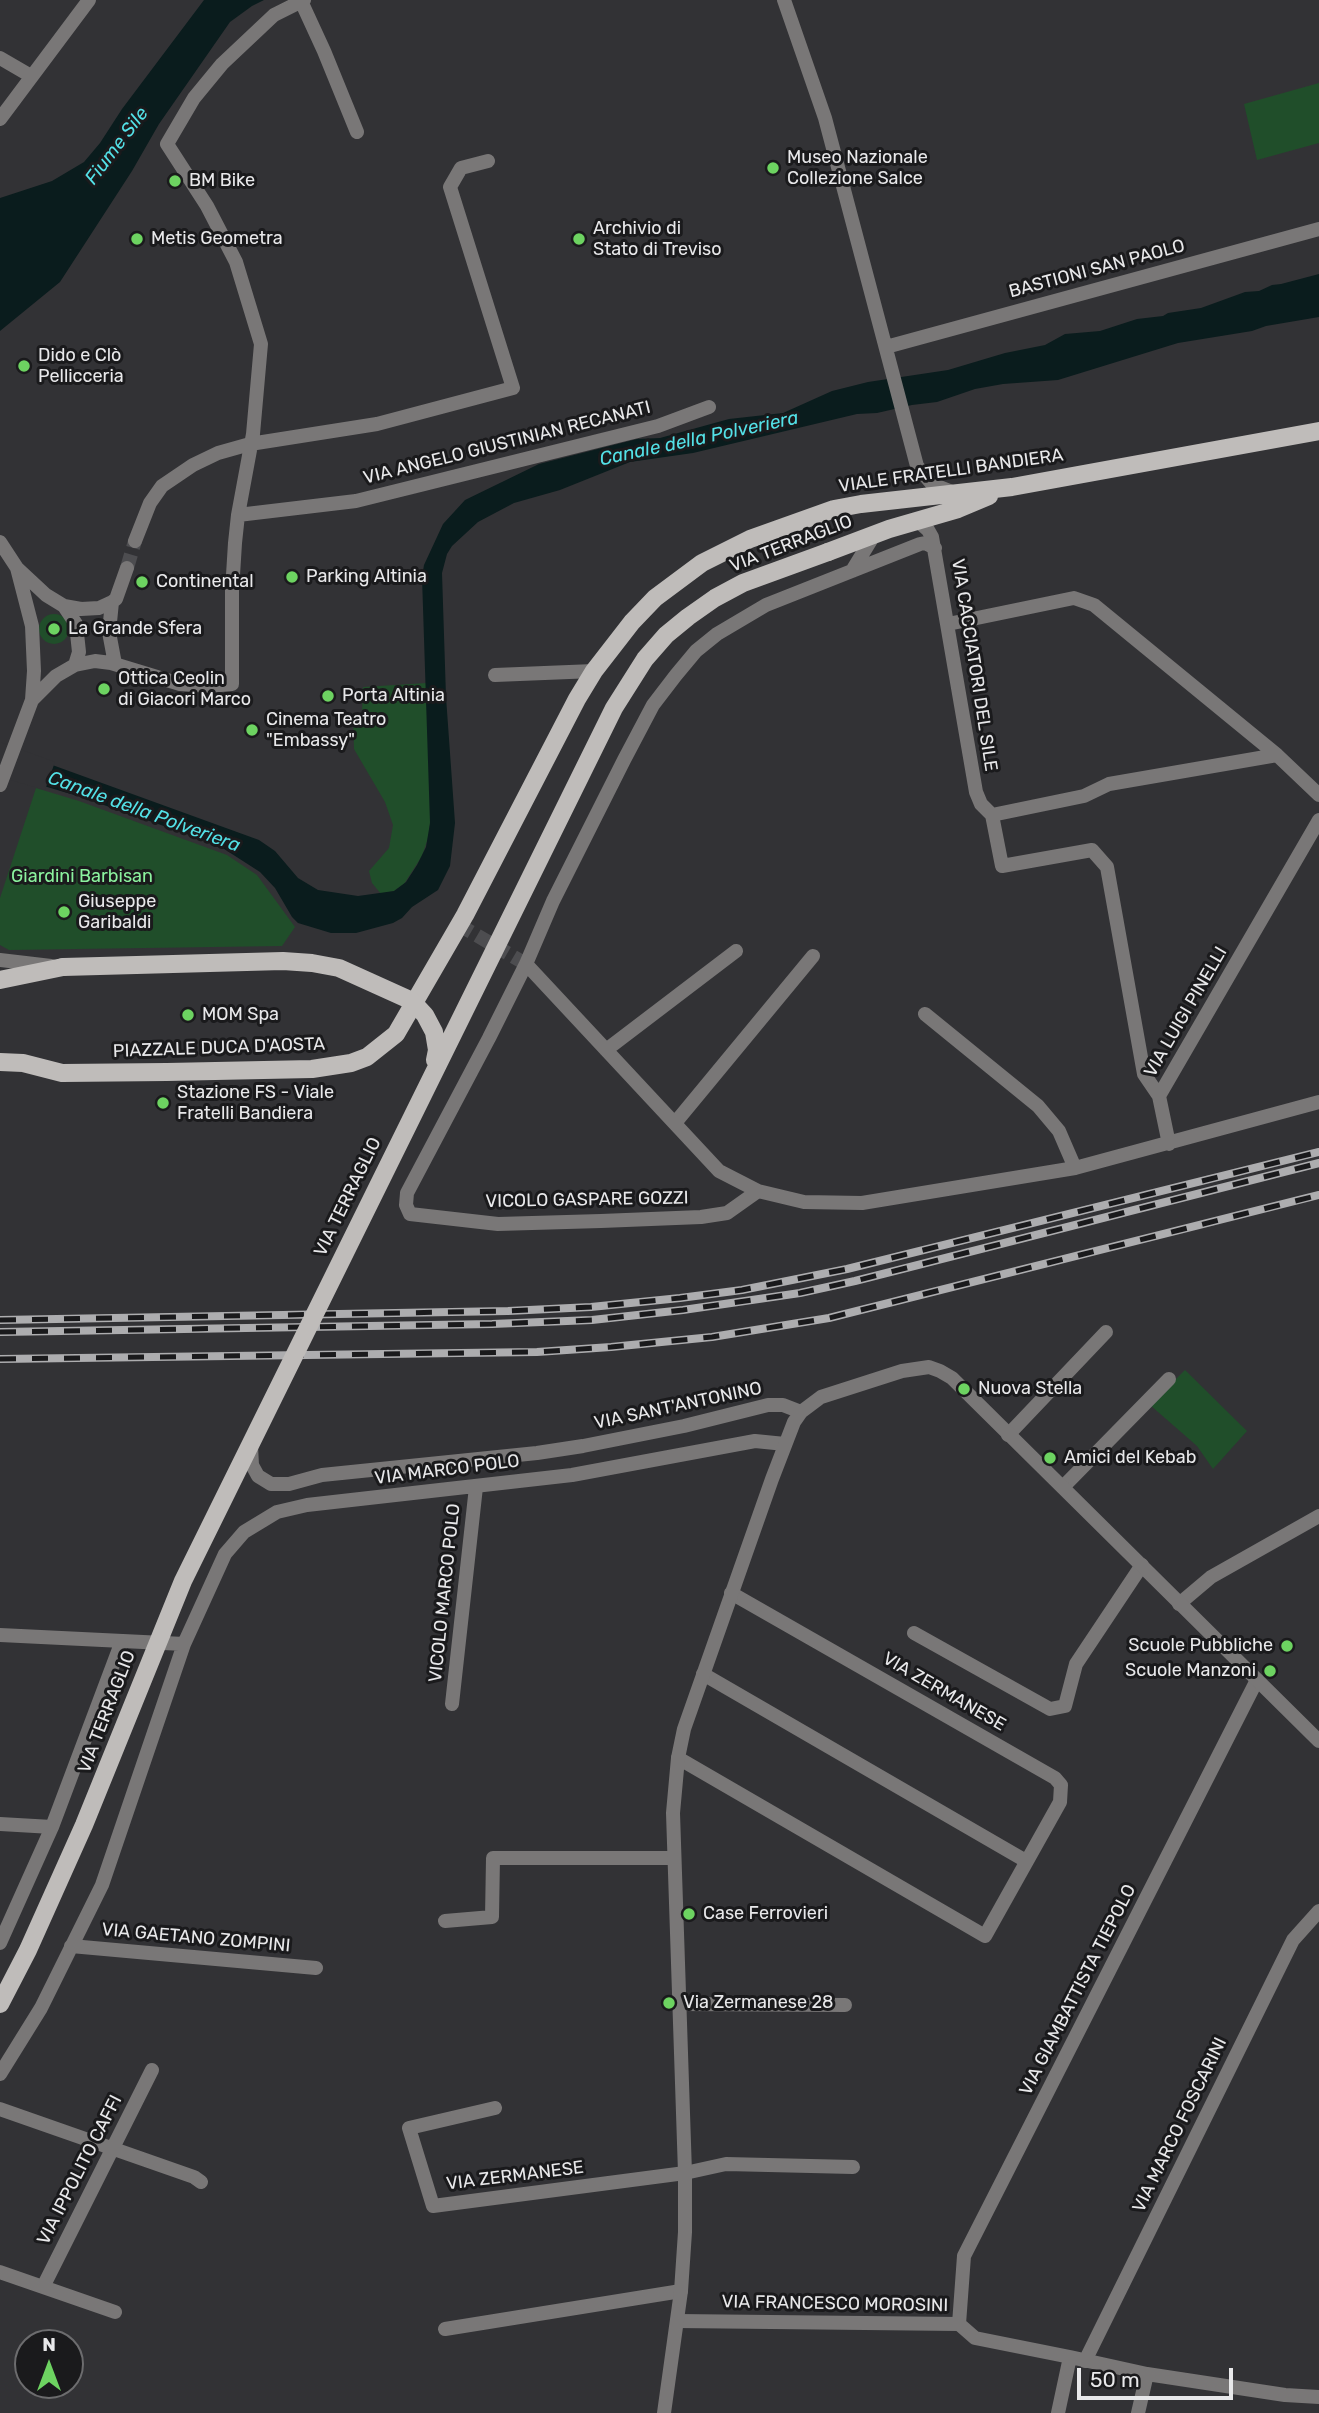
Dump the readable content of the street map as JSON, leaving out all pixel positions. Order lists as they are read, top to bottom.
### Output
{
  "streets": {
    "main road": ["VIALE FRATELLI BANDIERA", "VIA TERRAGLIO", "PIAZZALE DUCA D'AOSTA"],
    "street": [
      "BASTIONI SAN PAOLO",
      "VIA ANGELO GIUSTINIAN RECANATI",
      "VIA CACCIATORI DEL SILE",
      "VIA LUIGI PINELLI",
      "VICOLO GASPARE GOZZI",
      "VIA SANT'ANTONINO",
      "VIA MARCO POLO",
      "VICOLO MARCO POLO",
      "VIA ZERMANESE",
      "VIA GAETANO ZOMPINI",
      "VIA GIAMBATTISTA TIEPOLO",
      "VIA MARCO FOSCARINI",
      "VIA IPPOLITO CAFFI",
      "VIA FRANCESCO MOROSINI"
    ]
  },
  "crossings": [
    ["VIALE FRATELLI BANDIERA", "VIA TERRAGLIO"],
    ["VIALE FRATELLI BANDIERA", "PIAZZALE DUCA D'AOSTA"],
    ["VIA TERRAGLIO", "VIA CACCIATORI DEL SILE"],
    ["VIA TERRAGLIO", "VIA SANT'ANTONINO"],
    ["VIA CACCIATORI DEL SILE", "VIA LUIGI PINELLI"],
    ["VIA MARCO POLO", "VICOLO MARCO POLO"],
    ["VIA GIAMBATTISTA TIEPOLO", "VIA FRANCESCO MOROSINI"],
    ["VIA MARCO FOSCARINI", "VIA FRANCESCO MOROSINI"]
  ],
  "water": ["Fiume Sile", "Canale della Polveriera"],
  "parks": ["Giardini Barbisan"],
  "places": [
    "Museo Nazionale Collezione Salce",
    "BM Bike",
    "Metis Geometra",
    "Archivio di Stato di Treviso",
    "Dido e Clò Pellicceria",
    "Parking Altinia",
    "Continental",
    "La Grande Sfera",
    "Ottica Ceolin di Giacori Marco",
    "Porta Altinia",
    "Cinema Teatro \"Embassy\"",
    "Giuseppe Garibaldi",
    "MOM Spa",
    "Stazione FS - Viale Fratelli Bandiera",
    "Nuova Stella",
    "Amici del Kebab",
    "Scuole Pubbliche",
    "Scuole Manzoni",
    "Case Ferrovieri",
    "Via Zermanese 28"
  ],
  "scale_bar": "50 m",
  "north": "top"
}
